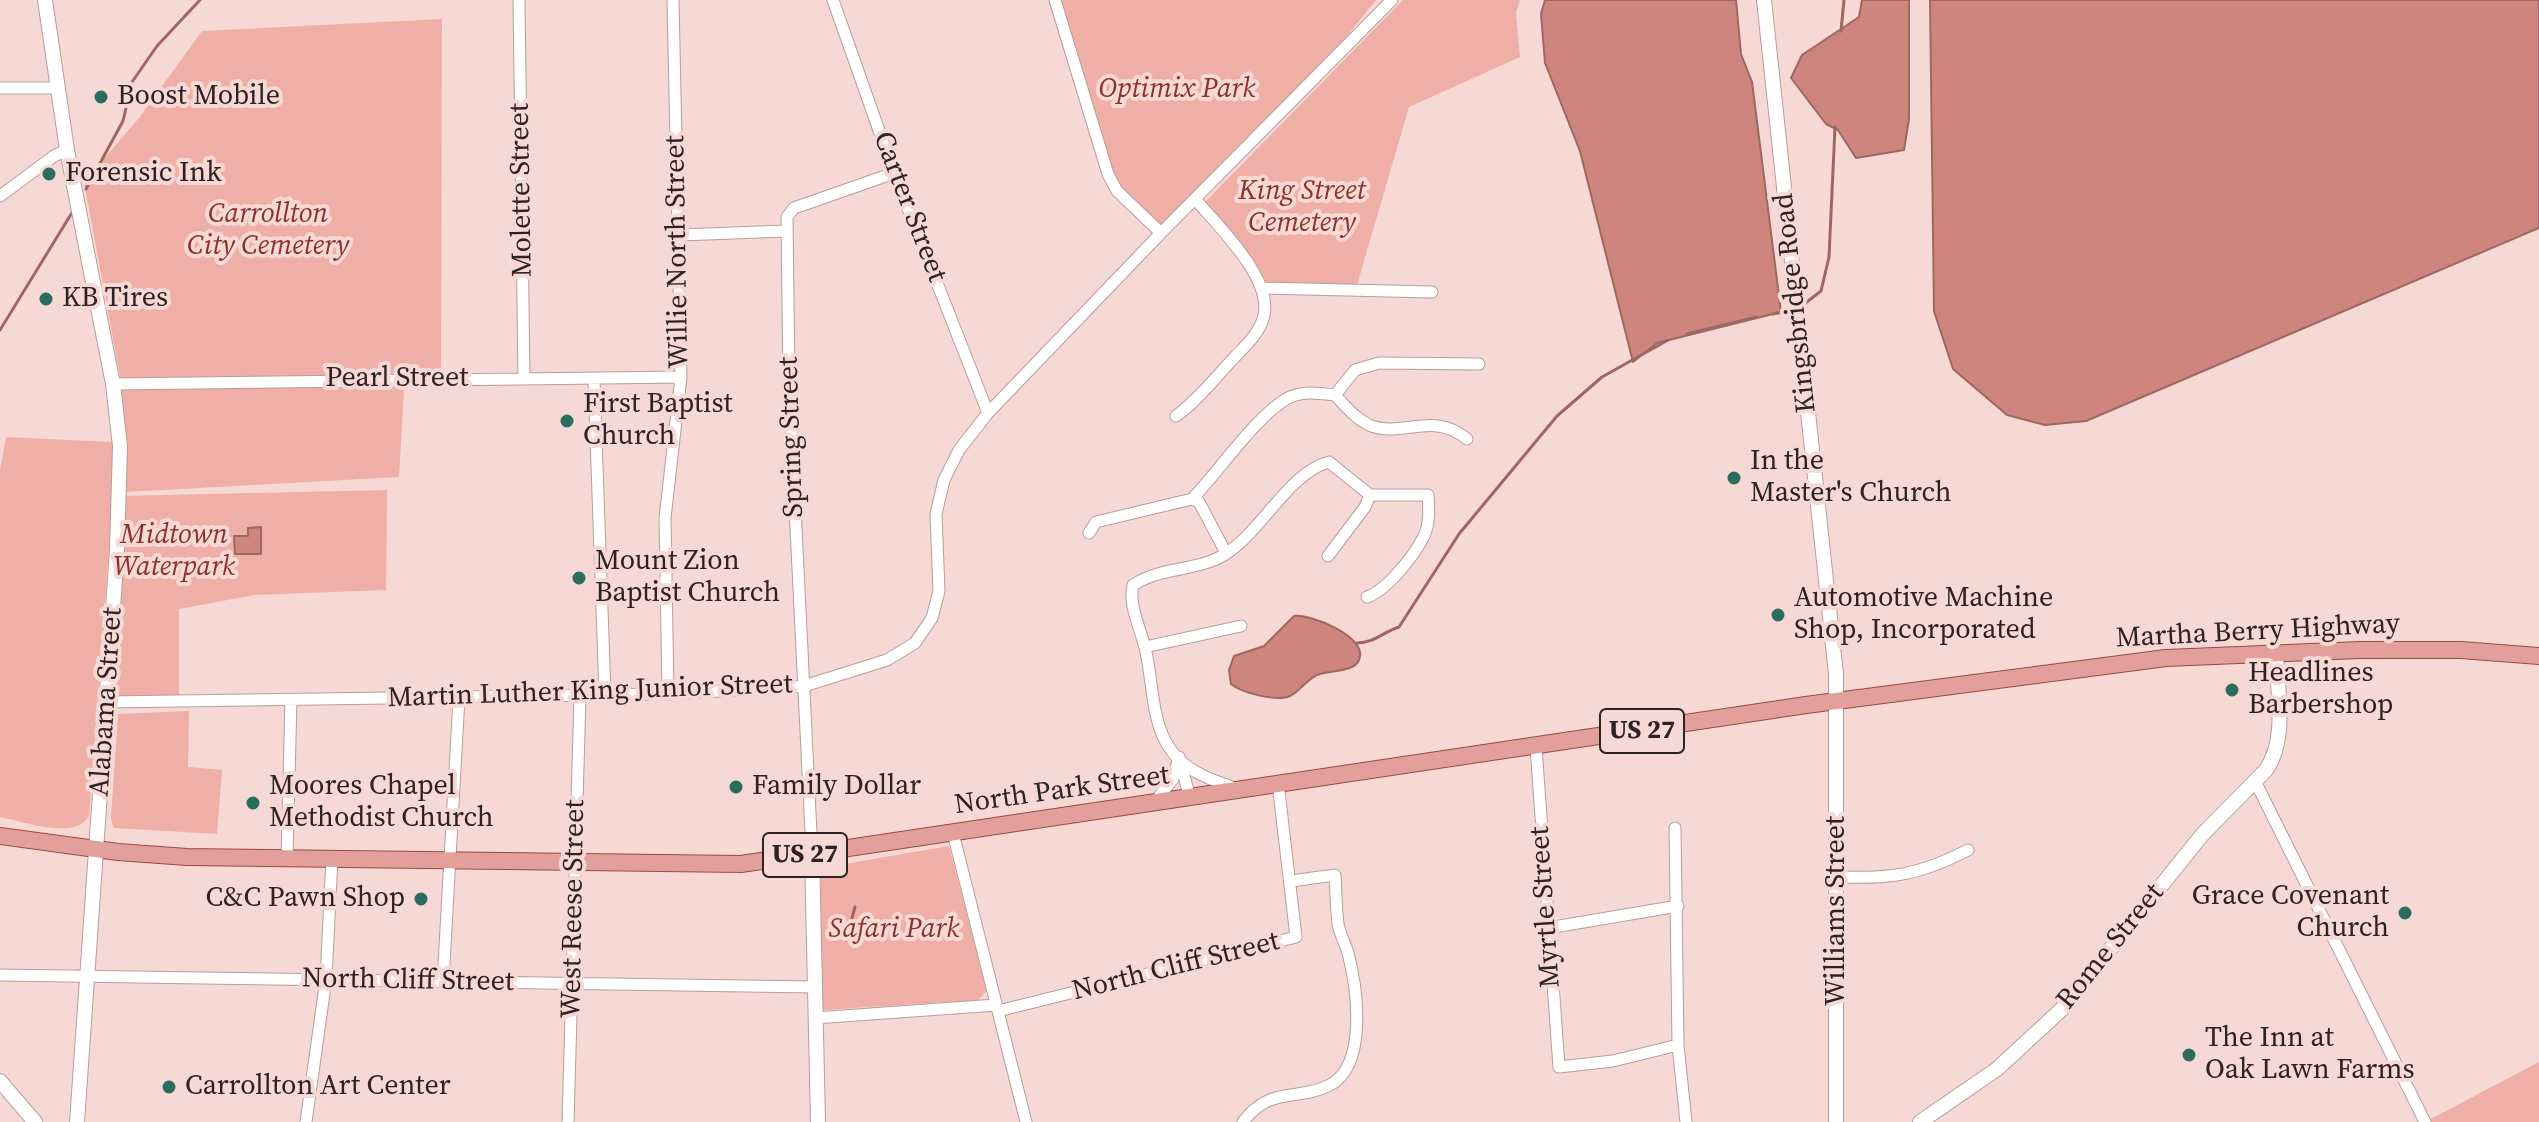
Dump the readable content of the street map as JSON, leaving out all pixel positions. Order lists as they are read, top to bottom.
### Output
{
  "streets": {
    "main road": ["Martha Berry Highway", "US 27", "North Park Street"],
    "street": [
      "Molette Street",
      "Carter Street",
      "Willie North Street",
      "Kingsbridge Road",
      "Pearl Street",
      "Spring Street",
      "Martin Luther King Junior Street",
      "Alabama Street",
      "Myrtle Street",
      "West Reese Street",
      "Williams Street",
      "Rome Street",
      "North Cliff Street"
    ]
  },
  "crossings": [
    ["Molette Street", "Pearl Street"],
    ["Carter Street", "Martin Luther King Junior Street"],
    ["Willie North Street", "Pearl Street"],
    ["Willie North Street", "Martin Luther King Junior Street"],
    ["Kingsbridge Road", "Martha Berry Highway"],
    ["Kingsbridge Road", "North Park Street"],
    ["Kingsbridge Road", "Williams Street"],
    ["Pearl Street", "Alabama Street"],
    ["Spring Street", "Martin Luther King Junior Street"],
    ["Spring Street", "North Park Street"],
    ["Spring Street", "North Cliff Street"],
    ["Martha Berry Highway", "North Park Street"],
    ["Martha Berry Highway", "Williams Street"],
    ["Martha Berry Highway", "Rome Street"],
    ["Martin Luther King Junior Street", "Alabama Street"],
    ["Martin Luther King Junior Street", "West Reese Street"],
    ["Alabama Street", "US 27"],
    ["Alabama Street", "North Park Street"],
    ["Alabama Street", "North Cliff Street"],
    ["US 27", "North Park Street"],
    ["North Park Street", "Myrtle Street"],
    ["North Park Street", "West Reese Street"],
    ["North Park Street", "Williams Street"],
    ["North Park Street", "North Cliff Street"],
    ["West Reese Street", "North Cliff Street"]
  ],
  "parks": [
    "Optimix Park",
    "King Street Cemetery",
    "Carrollton City Cemetery",
    "Midtown Waterpark",
    "Safari Park"
  ],
  "places": [
    "Boost Mobile",
    "Forensic Ink",
    "KB Tires",
    "First Baptist Church",
    "In the Master's Church",
    "Mount Zion Baptist Church",
    "Automotive Machine Shop, Incorporated",
    "Headlines Barbershop",
    "Family Dollar",
    "Moores Chapel Methodist Church",
    "C&C Pawn Shop",
    "Grace Covenant Church",
    "The Inn at Oak Lawn Farms",
    "Carrollton Art Center"
  ]
}
